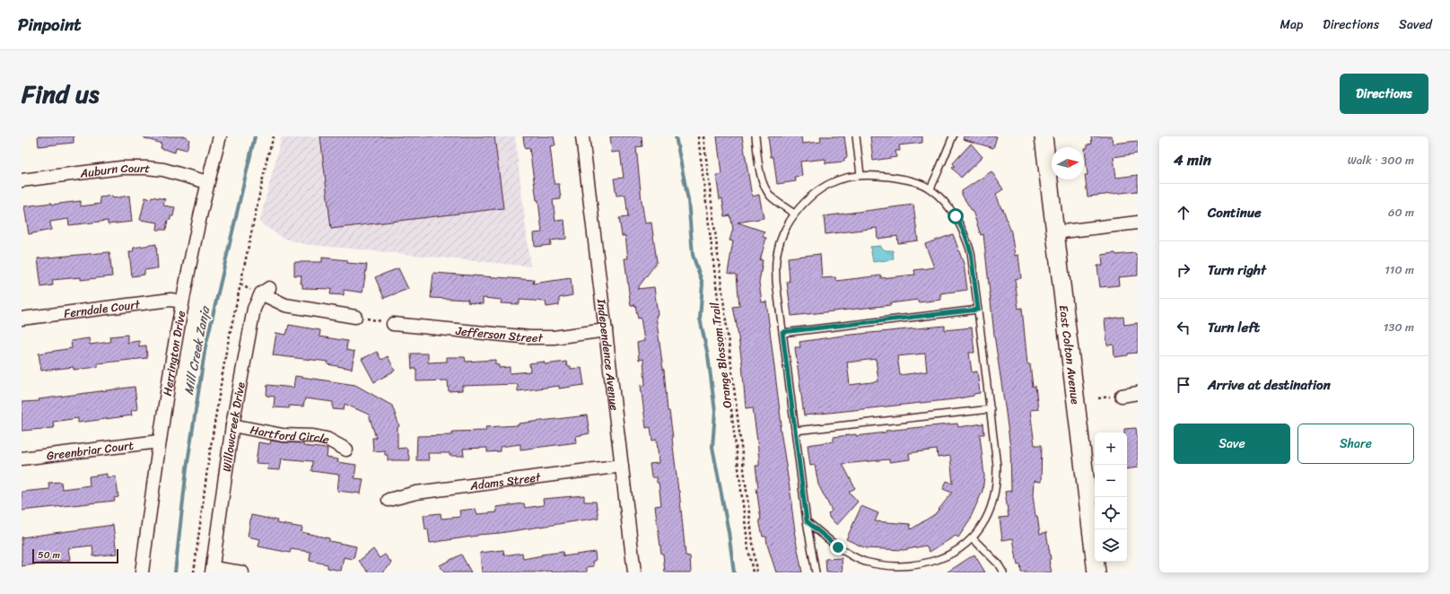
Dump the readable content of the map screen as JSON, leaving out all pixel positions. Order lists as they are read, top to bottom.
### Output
{
  "streets": {
    "street": [
      "Auburn Court",
      "Ferndale Court",
      "Jefferson Street",
      "Herrington Drive",
      "Independence Avenue",
      "East Colton Avenue",
      "Willowcreek Drive",
      "Hartford Circle",
      "Greenbriar Court",
      "Adams Street"
    ],
    "path": ["Orange Blossom Trail"]
  },
  "crossings": [
    ["Auburn Court", "Herrington Drive"],
    ["Ferndale Court", "Herrington Drive"],
    ["Jefferson Street", "Independence Avenue"],
    ["Herrington Drive", "Greenbriar Court"],
    ["Independence Avenue", "Adams Street"],
    ["Willowcreek Drive", "Hartford Circle"]
  ],
  "water": ["Mill Creek Zanja"],
  "scale_bar": "50 m",
  "north": "right",
  "page": {
    "header": "Pinpoint",
    "nav": ["Map", "Directions", "Saved"],
    "title": "Find us",
    "buttons": [
      "Directions",
      ["Save", "Share"]
    ],
    "heading": ["4 min", "Walk · 300 m"],
    "list": [
      ["Continue", "60 m"],
      ["Turn right", "110 m"],
      ["Turn left", "130 m"],
      "Arrive at destination"
    ],
    "map_buttons": ["+", "−"],
    "scale": "50 m"
  }
}
